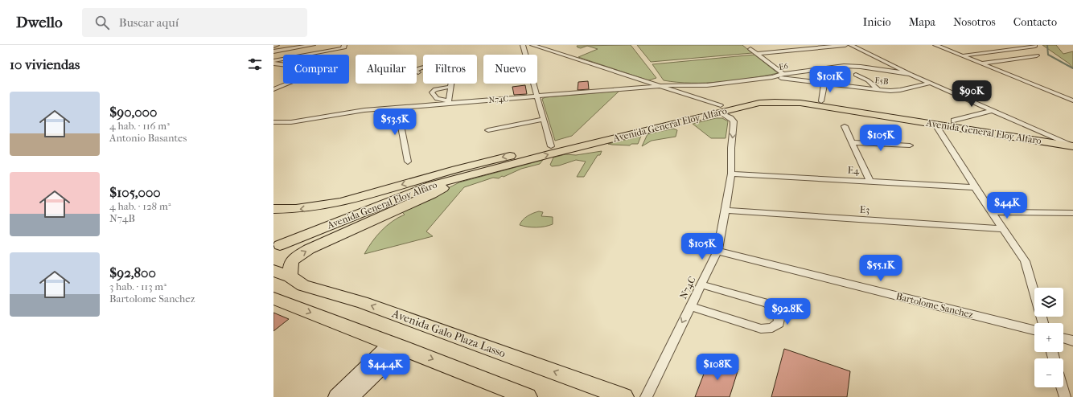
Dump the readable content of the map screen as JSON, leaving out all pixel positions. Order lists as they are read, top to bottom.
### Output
{
  "streets": {
    "main road": ["Avenida General Eloy Alfaro", "Avenida Galo Plaza Lasso"],
    "street": [
      "E6",
      "E5B",
      "N74C",
      "E4",
      "E3",
      "Bartolome Sanchez"
    ]
  },
  "crossings": [
    ["E6", "E5B"],
    ["E6", "N74C"],
    ["N74C", "Avenida General Eloy Alfaro"],
    ["N74C", "E4"],
    ["N74C", "E3"],
    ["N74C", "Bartolome Sanchez"]
  ],
  "page": {
    "header": "Dwello",
    "search": "Buscar aquí",
    "nav": [
      "Inicio",
      "Mapa",
      "Nosotros",
      "Contacto"
    ],
    "heading": "10 viviendas",
    "chip": [
      "Comprar",
      "Alquilar",
      "Filtros",
      "Nuevo"
    ],
    "price": [
      "$101K",
      "$90K",
      "$53.5K",
      "$105K",
      "$44K",
      "$105K",
      "$55.1K",
      "$92.8K",
      "$44.4K",
      "$108K"
    ],
    "list": [
      {
        "name": "$90,000",
        "note": "4 hab. · 116 m² · Antonio Basantes"
      },
      {
        "name": "$105,000",
        "note": "4 hab. · 128 m² · N74B"
      },
      {
        "name": "$92,800",
        "note": "3 hab. · 113 m² · Bartolome Sanchez"
      }
    ],
    "map_buttons": ["+", "−"]
  }
}
